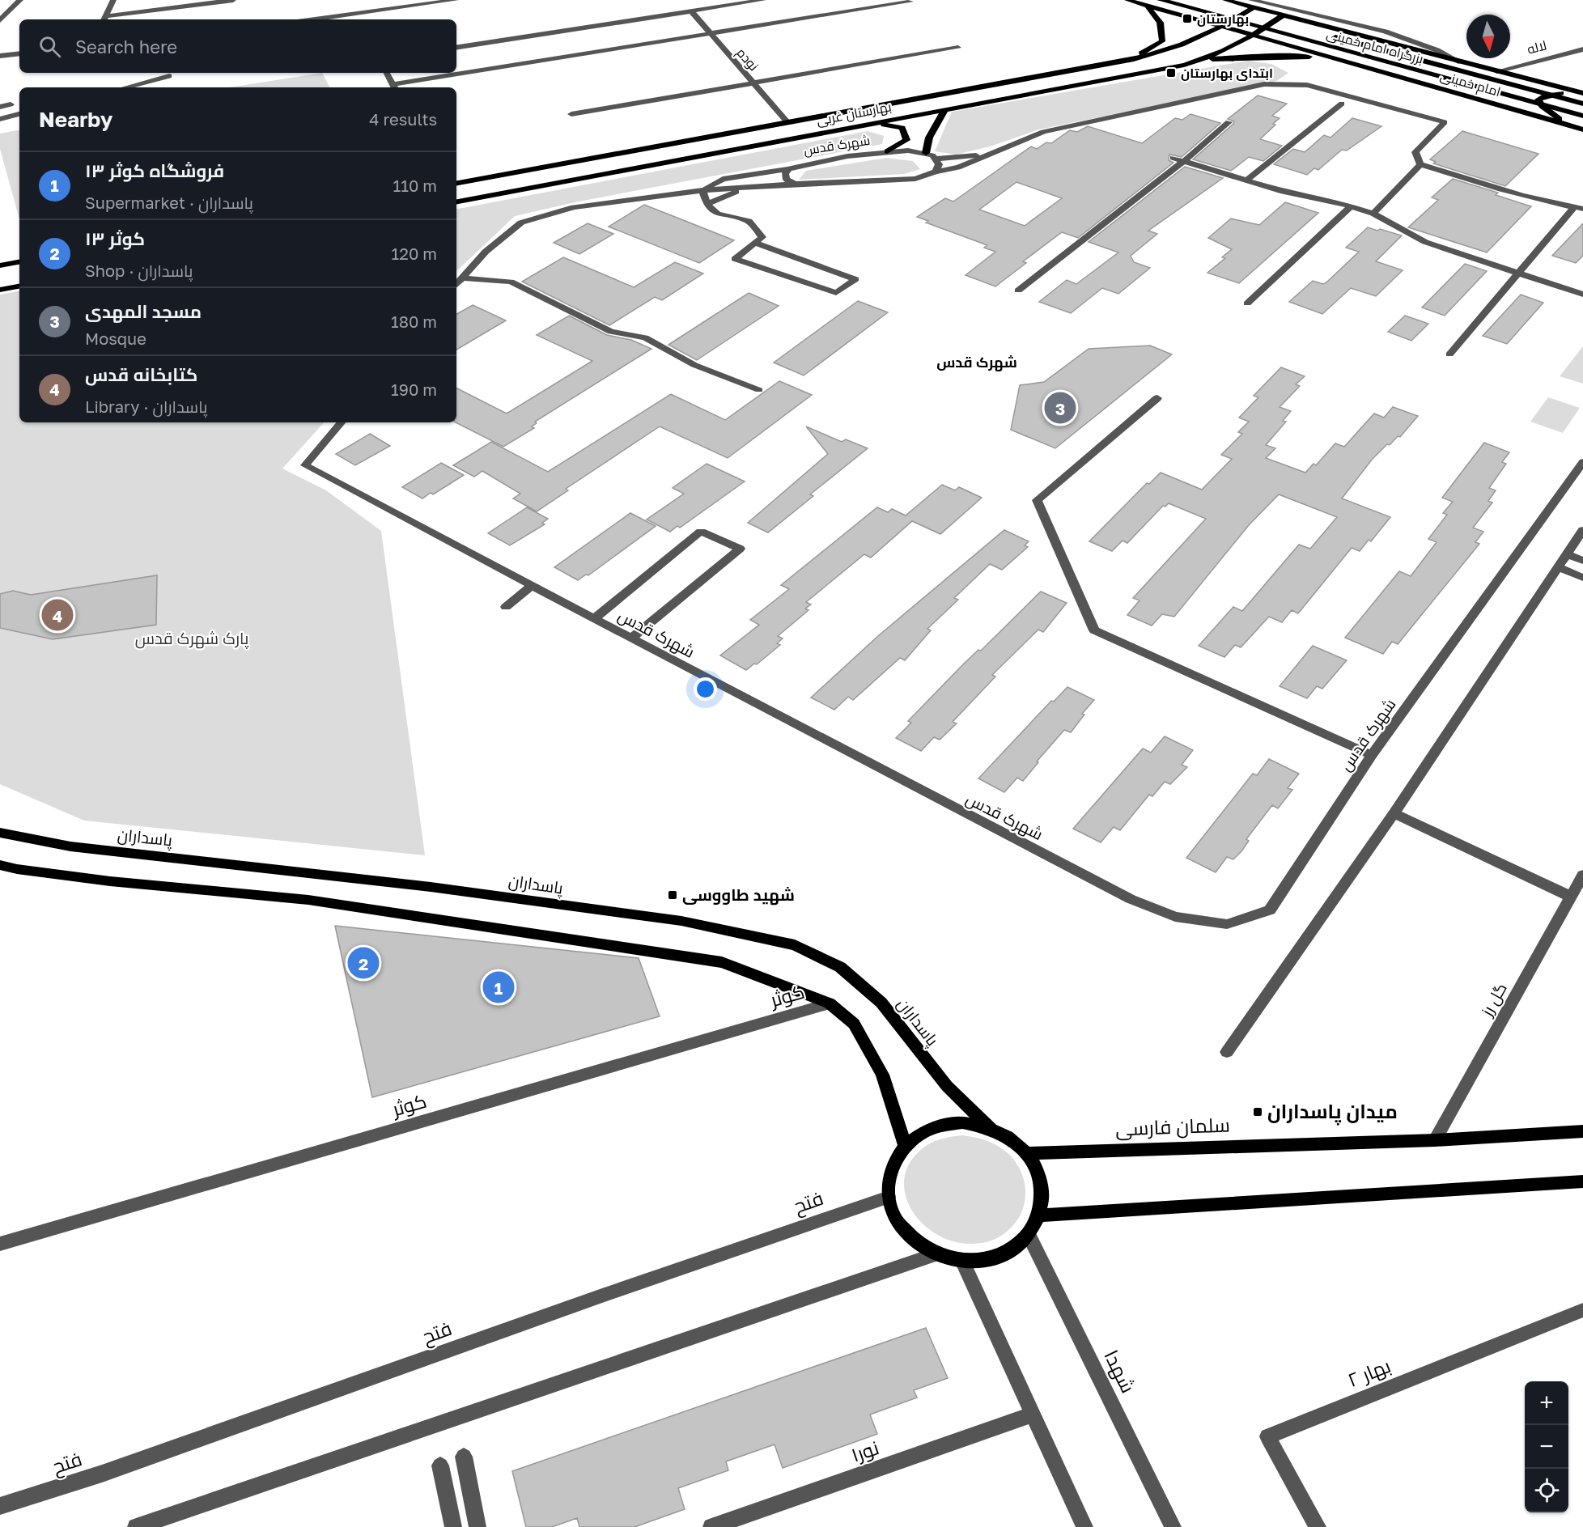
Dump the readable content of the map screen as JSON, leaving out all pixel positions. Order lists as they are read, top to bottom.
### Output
{
  "streets": {
    "highway": ["بزرگراه امام خمینی"],
    "main road": [
      "امام خمینی",
      "بهارستان غربی",
      "پاسداران",
      "سلمان فارسی"
    ],
    "street": [
      "لاله",
      "نودم",
      "شهرک قدس",
      "کوثر",
      "گل رز",
      "فتح",
      "شهدا",
      "بهار ۲",
      "نور۱"
    ]
  },
  "crossings": [
    ["لاله", "امام خمینی"],
    ["نودم", "بهارستان غربی"],
    ["امام خمینی", "بهارستان غربی"],
    ["پاسداران", "سلمان فارسی"],
    ["پاسداران", "فتح"],
    ["پاسداران", "شهدا"],
    ["گل رز", "سلمان فارسی"],
    ["سلمان فارسی", "فتح"],
    ["سلمان فارسی", "شهدا"],
    ["فتح", "شهدا"]
  ],
  "districts": ["شهرک قدس"],
  "parks": ["پارک شهرک قدس"],
  "places": {
    "transit": [
      "بهارستان",
      "ابتدای بهارستان",
      "شهید طاووسی",
      "میدان پاسداران"
    ]
  },
  "north": "bottom",
  "page": {
    "search": "Search here",
    "heading": ["Nearby", "4 results"],
    "list": [
      {
        "mark": "1",
        "name": "فروشگاه کوثر ۱۳",
        "note": "Supermarket · پاسداران",
        "value": "110 m"
      },
      {
        "mark": "2",
        "name": "کوثر ۱۳",
        "note": "Shop · پاسداران",
        "value": "120 m"
      },
      {
        "mark": "3",
        "name": "مسجد المهدی",
        "note": "Mosque",
        "value": "180 m"
      },
      {
        "mark": "4",
        "name": "کتابخانه قدس",
        "note": "Library · پاسداران",
        "value": "190 m"
      }
    ],
    "pins": [
      "3",
      "4",
      "2",
      "1"
    ],
    "map_buttons": ["+", "−"]
  }
}
